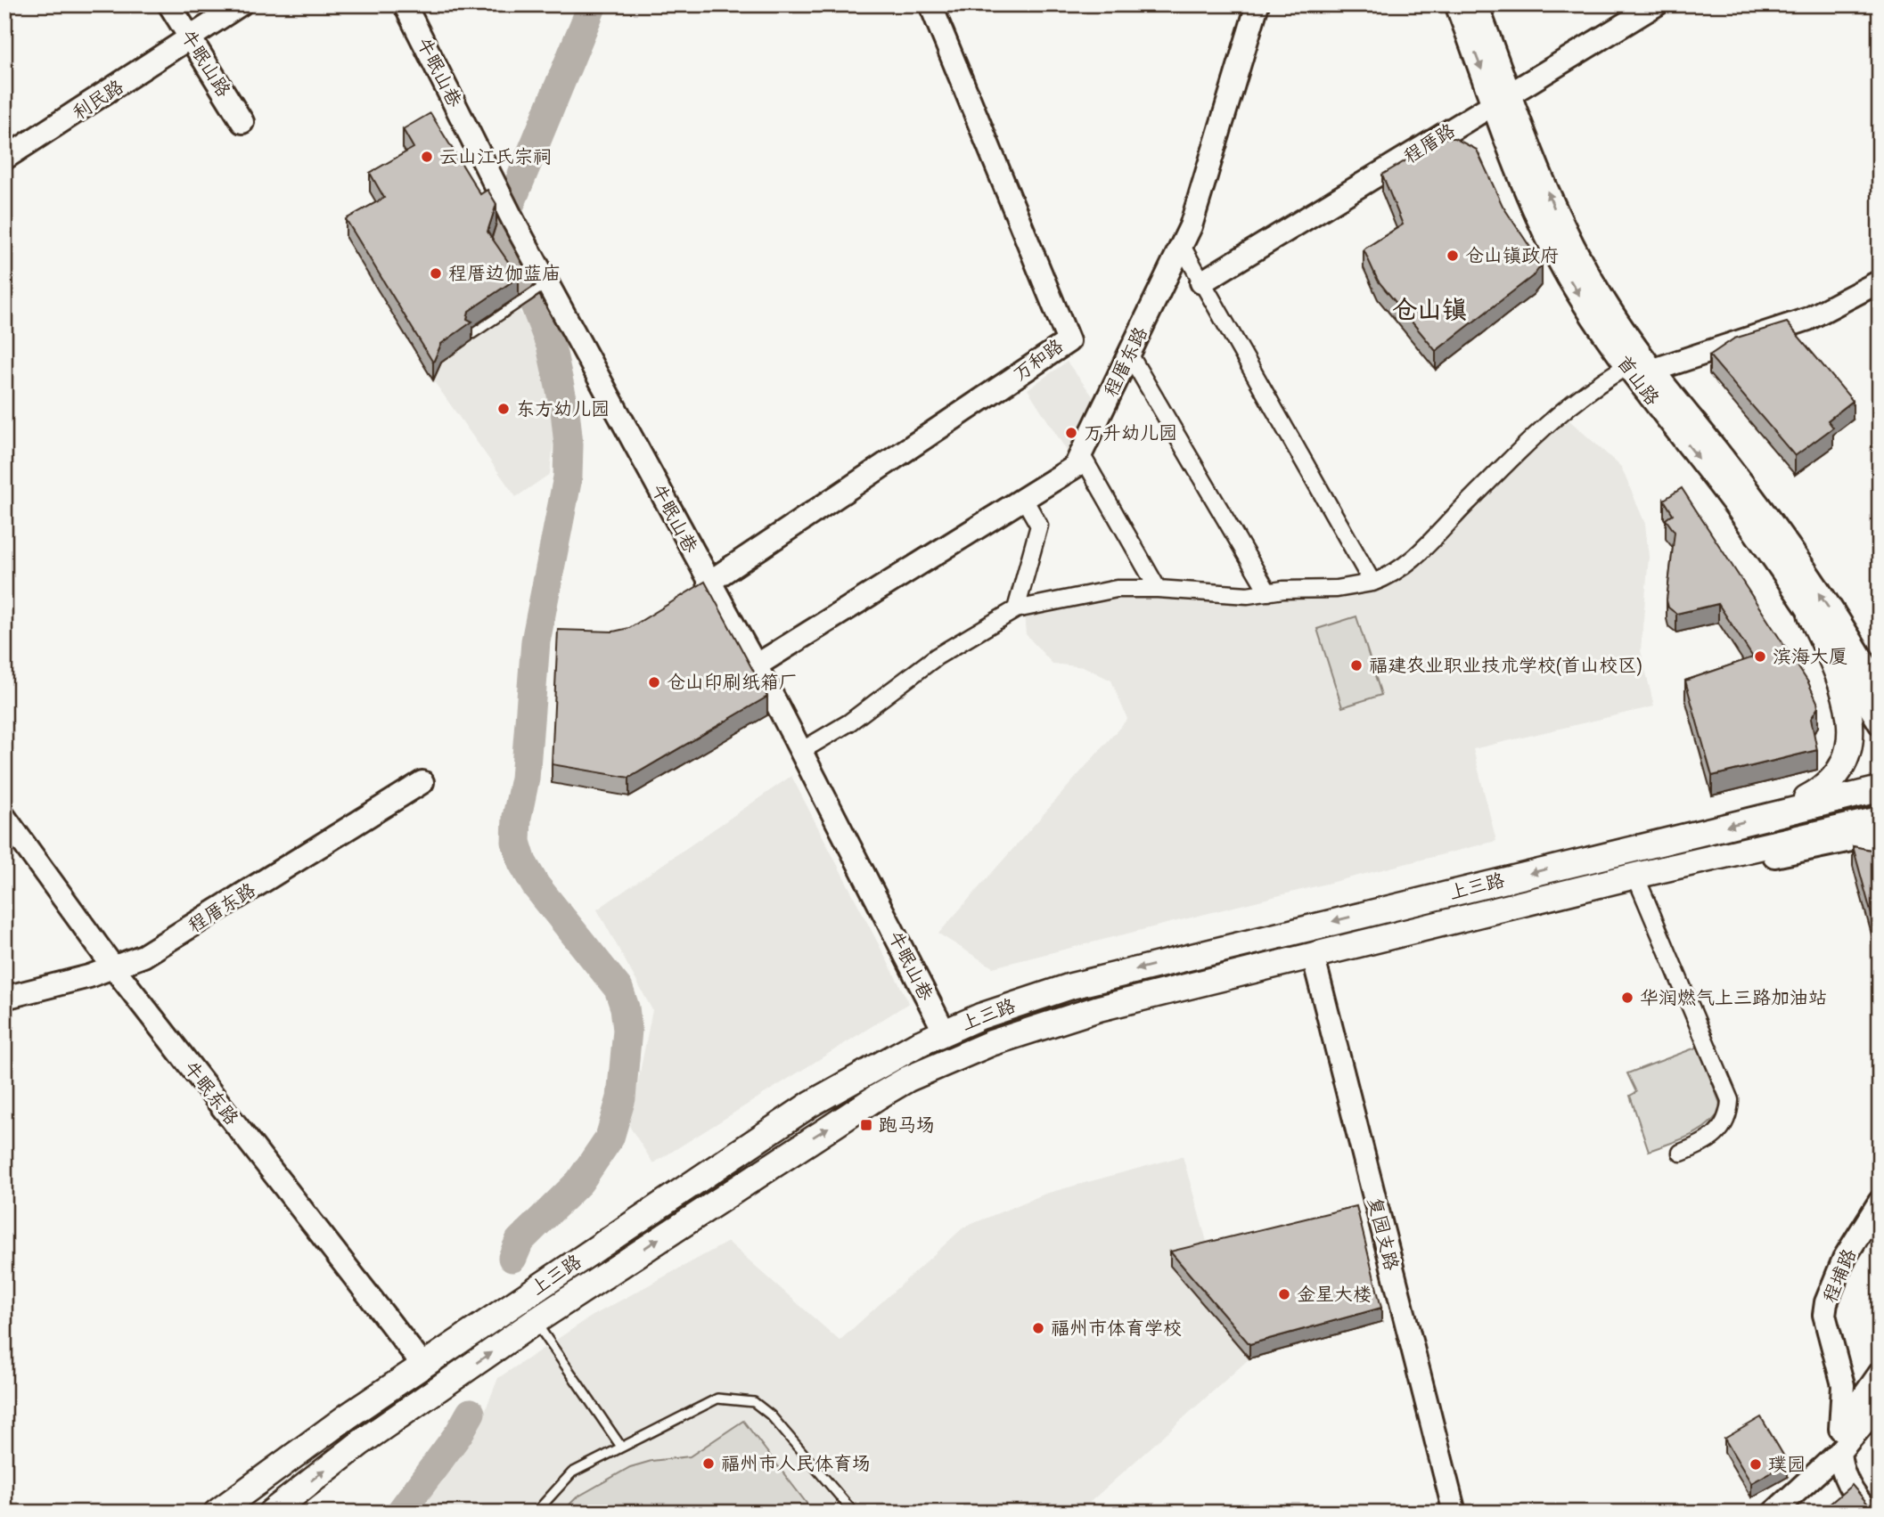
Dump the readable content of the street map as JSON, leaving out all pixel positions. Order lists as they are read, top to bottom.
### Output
{
  "streets": {
    "main road": ["上三路"],
    "street": [
      "牛眠山路",
      "牛眠山巷",
      "利民路",
      "程厝路",
      "万和路",
      "程厝东路",
      "首山路",
      "牛眠东路",
      "复园支路",
      "程埔路"
    ]
  },
  "crossings": [
    ["牛眠山路", "利民路"],
    ["牛眠山巷", "万和路"],
    ["牛眠山巷", "程厝东路"],
    ["牛眠山巷", "上三路"],
    ["程厝路", "首山路"],
    ["程厝东路", "牛眠东路"],
    ["上三路", "牛眠东路"],
    ["上三路", "复园支路"]
  ],
  "districts": ["仓山镇"],
  "places": {
    "other": [
      "云山江氏宗祠",
      "仓山镇政府",
      "程厝边伽蓝庙",
      "东方幼儿园",
      "万升幼儿园",
      "滨海大厦",
      "福建农业职业技术学校(首山校区)",
      "仓山印刷纸箱厂",
      "华润燃气上三路加油站",
      "金星大楼",
      "福州市体育学校",
      "福州市人民体育场",
      "璞园"
    ],
    "transit": ["跑马场"]
  }
}
